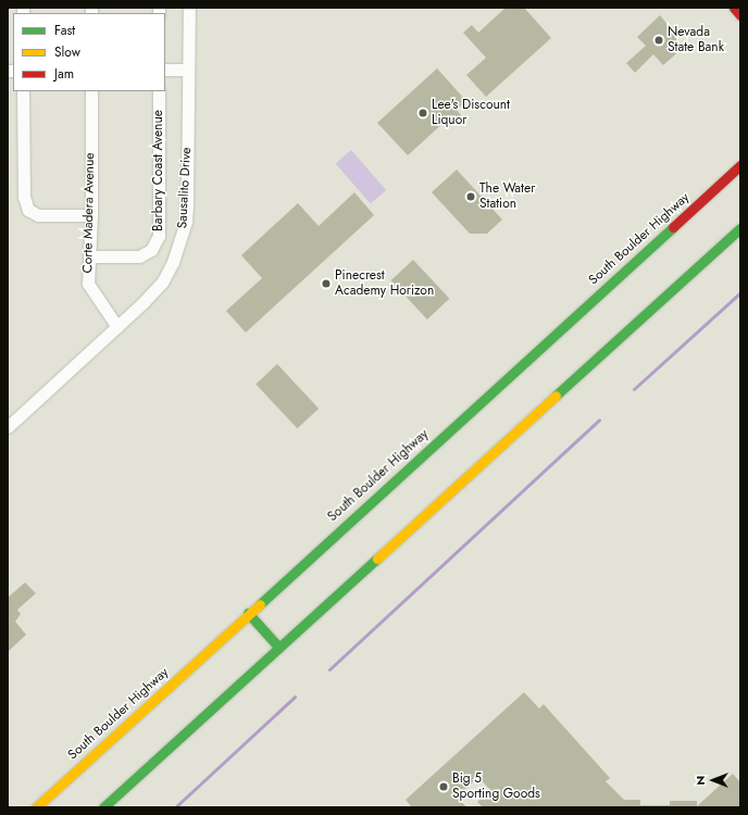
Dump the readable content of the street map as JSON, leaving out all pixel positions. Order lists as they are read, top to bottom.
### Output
{
  "streets": {
    "main road": ["South Boulder Highway"],
    "street": ["Barbary Coast Avenue", "Sausalito Drive", "Corte Madera Avenue"]
  },
  "crossings": [
    ["Barbary Coast Avenue", "Corte Madera Avenue"],
    ["Sausalito Drive", "Corte Madera Avenue"]
  ],
  "places": [
    "Nevada State Bank",
    "Lee's Discount Liquor",
    "The Water Station",
    "Pinecrest Academy Horizon",
    "Big 5 Sporting Goods"
  ],
  "legend": ["Fast", "Slow", "Jam"],
  "north": "left"
}
